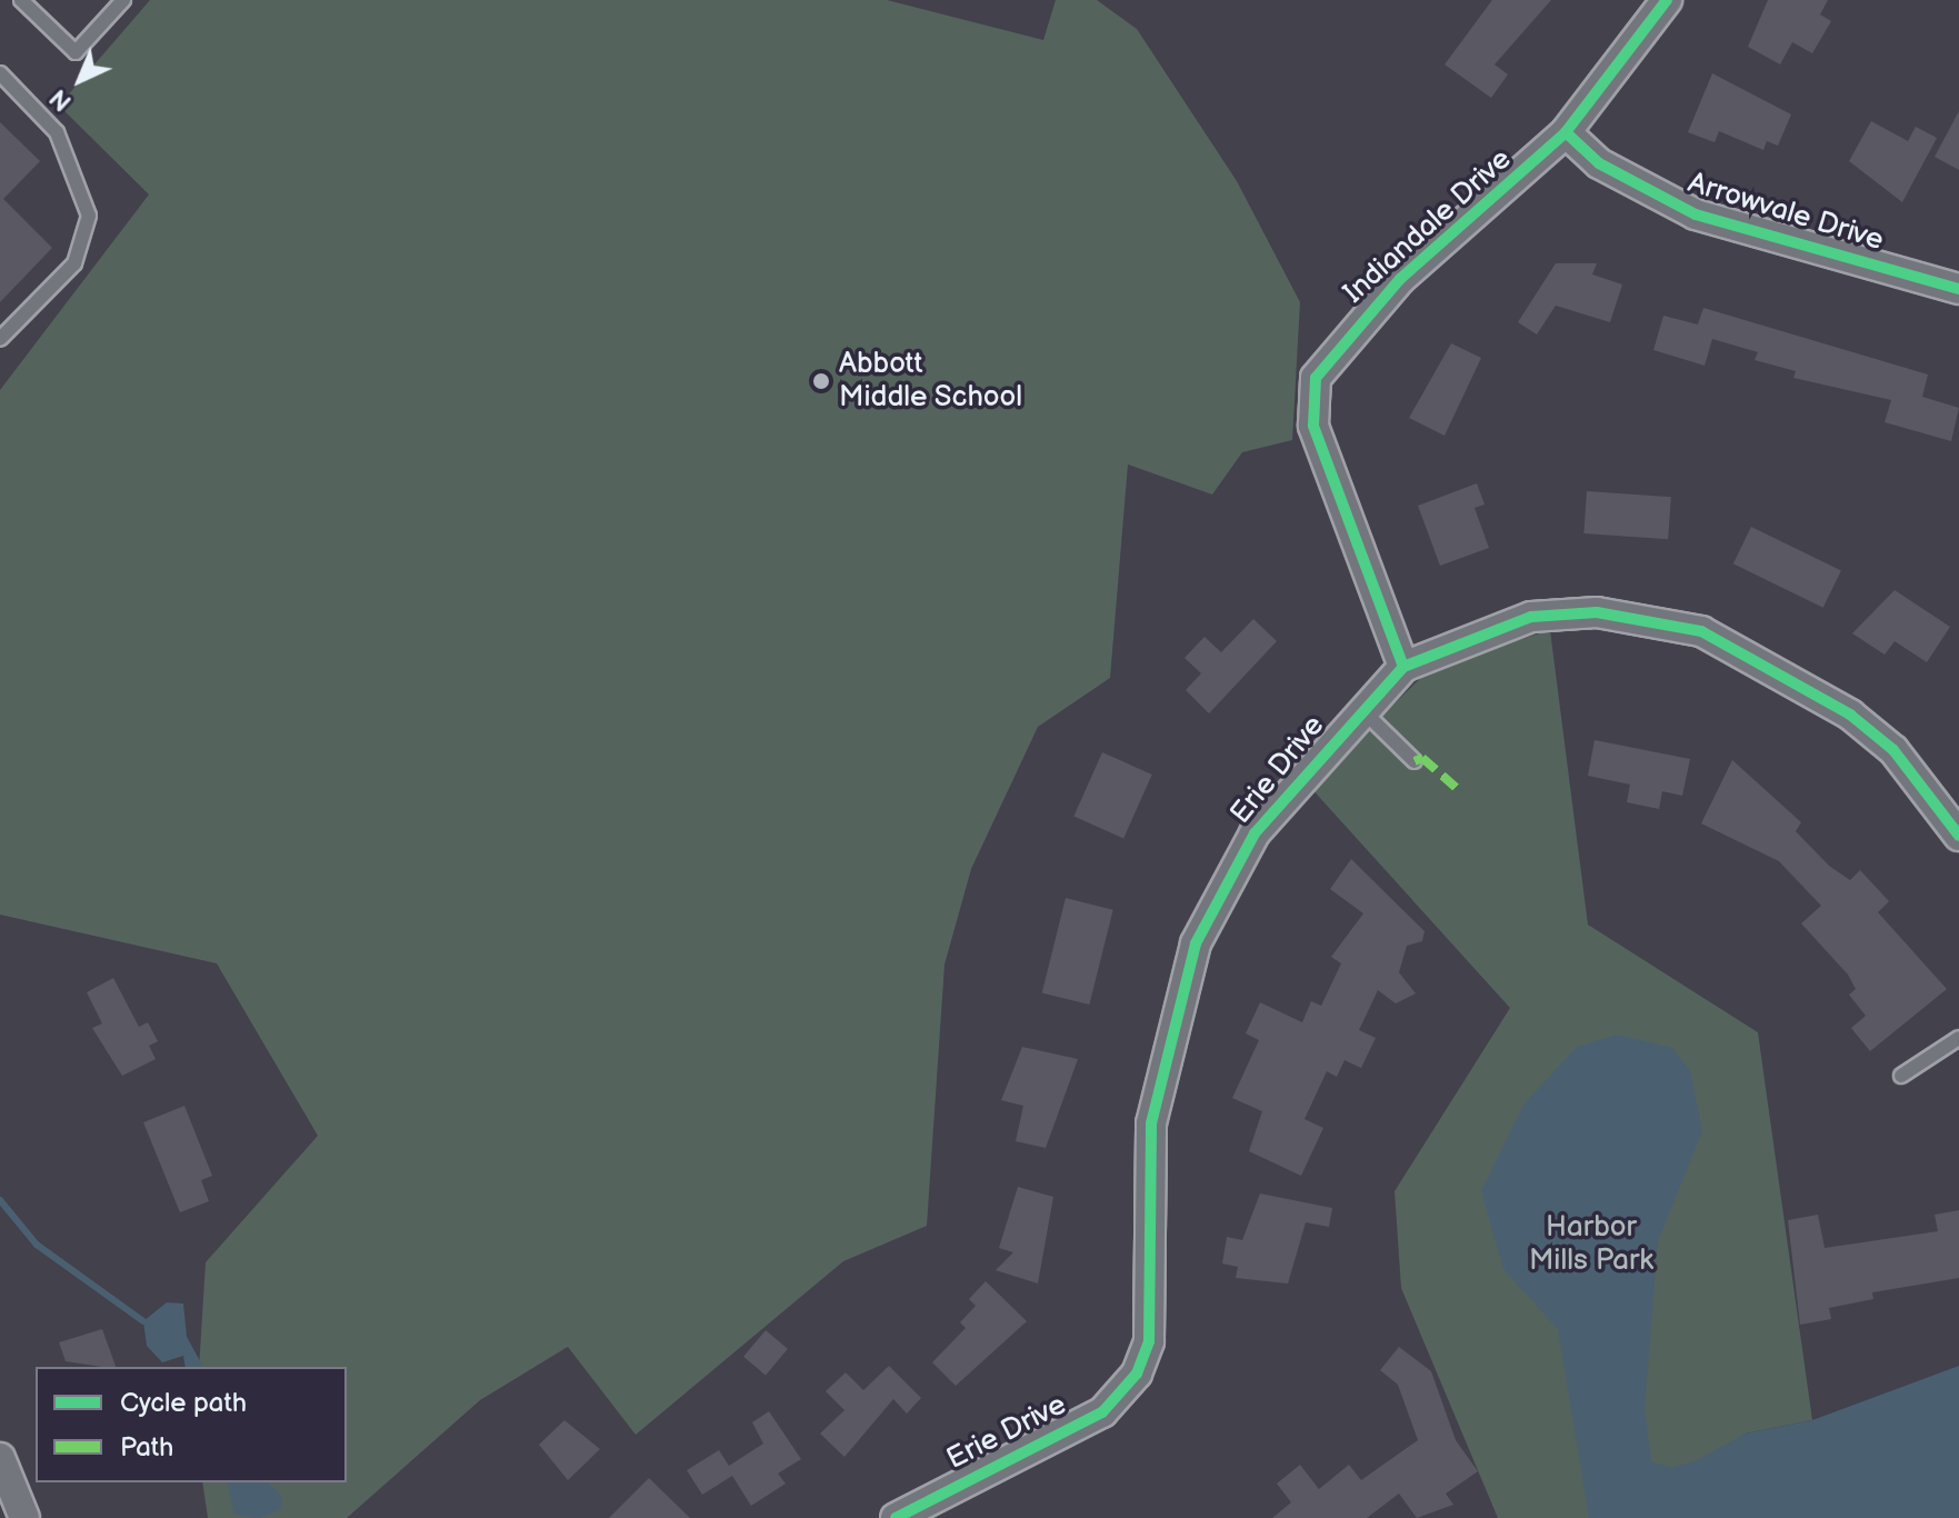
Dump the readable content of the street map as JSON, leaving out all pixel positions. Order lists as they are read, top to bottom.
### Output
{
  "streets": {
    "street": ["Arrowvale Drive", "Indiandale Drive", "Erie Drive"]
  },
  "crossings": [
    ["Arrowvale Drive", "Indiandale Drive"],
    ["Indiandale Drive", "Erie Drive"]
  ],
  "parks": ["Harbor Mills Park"],
  "places": ["Abbott Middle School"],
  "legend": ["Cycle path", "Path"],
  "north": "bottom left"
}
